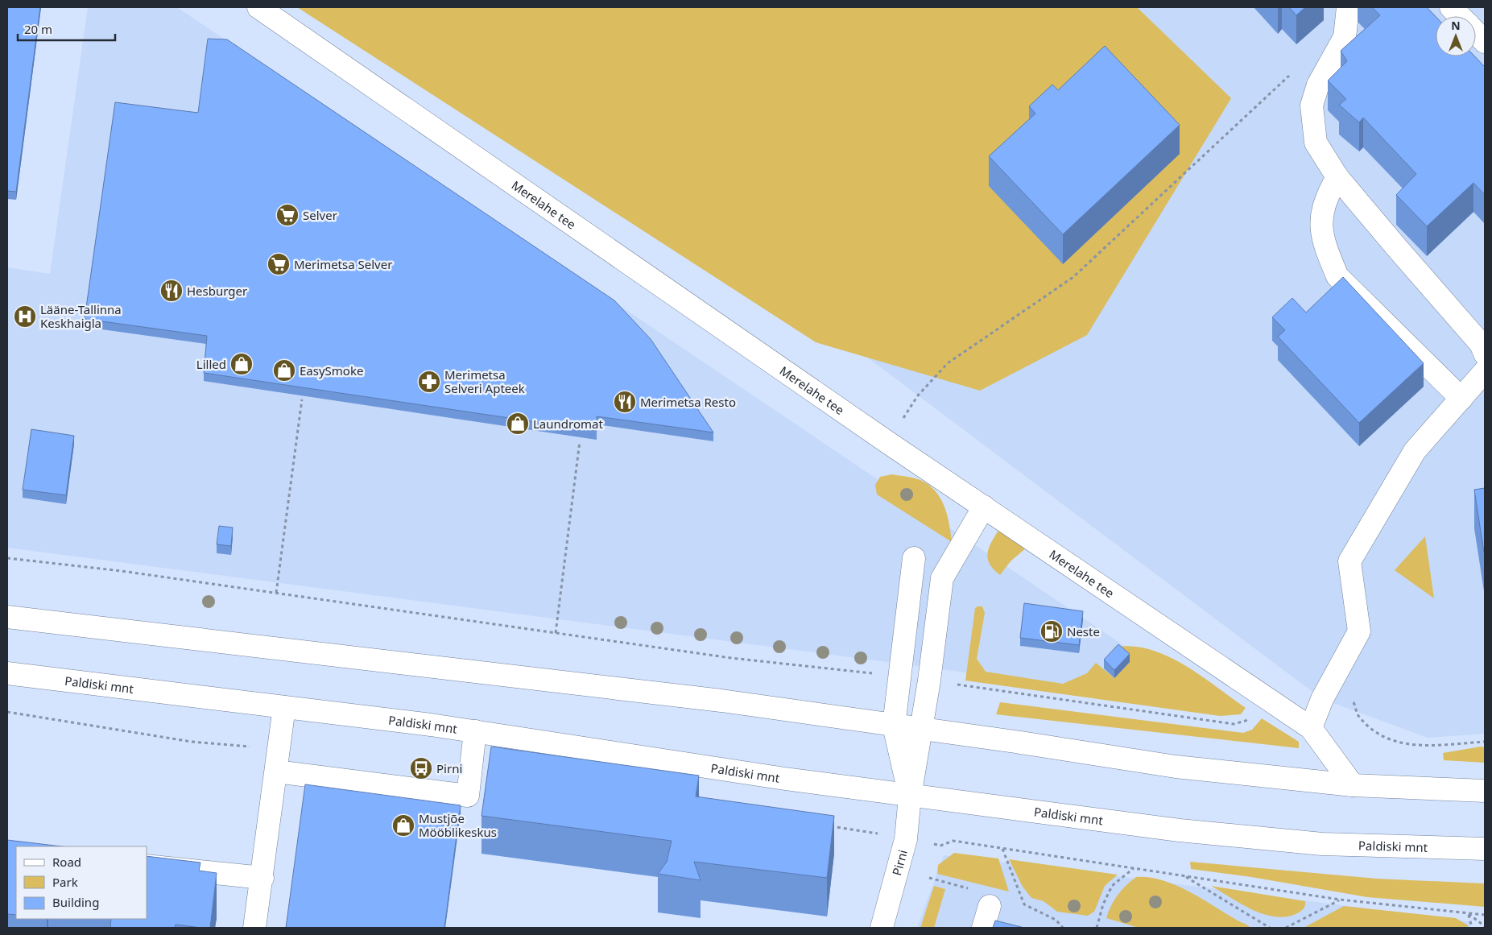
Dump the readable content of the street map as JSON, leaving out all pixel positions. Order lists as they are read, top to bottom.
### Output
{
  "streets": {
    "main road": ["Merelahe tee", "Paldiski mnt", "Pirni"]
  },
  "crossings": [
    ["Paldiski mnt", "Pirni"]
  ],
  "places": {
    "supermarket": ["Selver", "Merimetsa Selver"],
    "restaurant": ["Hesburger", "Merimetsa Resto"],
    "hospital": ["Lääne-Tallinna Keskhaigla"],
    "shop": [
      "Lilled",
      "EasySmoke",
      "Laundromat",
      "Mustjõe Mööblikeskus"
    ],
    "pharmacy": ["Merimetsa Selveri Apteek"],
    "fuel station": ["Neste"],
    "bus stop": ["Pirni"]
  },
  "legend": ["Road", "Park", "Building"],
  "scale_bar": "20 m",
  "north": "top"
}
